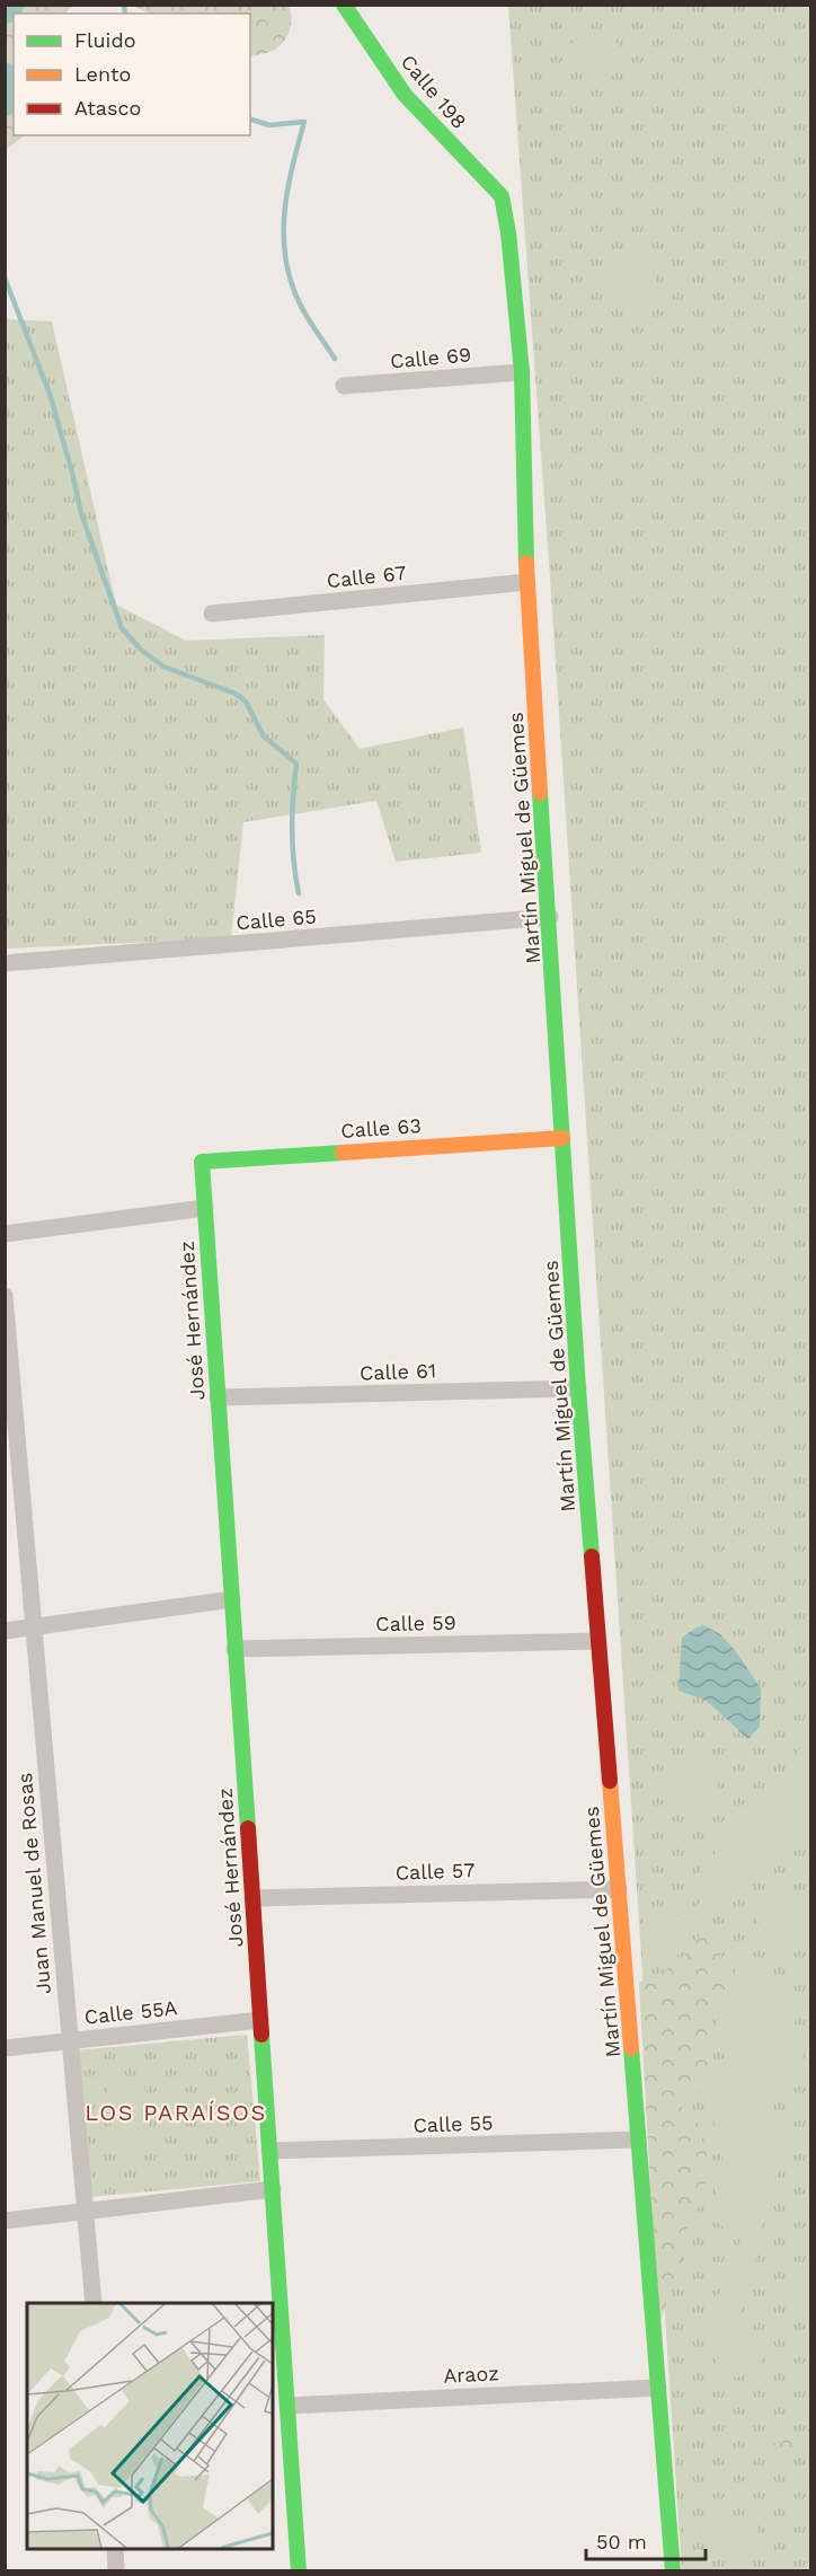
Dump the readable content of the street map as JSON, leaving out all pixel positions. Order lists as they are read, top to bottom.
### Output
{
  "streets": {
    "street": [
      "Calle 198",
      "Calle 69",
      "Calle 67",
      "Martín Miguel de Güemes",
      "Calle 65",
      "Calle 63",
      "José Hernández",
      "Calle 61",
      "Calle 59",
      "Calle 57",
      "Juan Manuel de Rosas",
      "Calle 55A",
      "Calle 55",
      "Araoz"
    ]
  },
  "crossings": [
    ["Calle 198", "Martín Miguel de Güemes"],
    ["Calle 69", "Martín Miguel de Güemes"],
    ["Calle 67", "Martín Miguel de Güemes"],
    ["Martín Miguel de Güemes", "Calle 65"],
    ["Martín Miguel de Güemes", "Calle 63"],
    ["Martín Miguel de Güemes", "Calle 61"],
    ["Martín Miguel de Güemes", "Calle 59"],
    ["Martín Miguel de Güemes", "Calle 57"],
    ["Martín Miguel de Güemes", "Calle 55"],
    ["Martín Miguel de Güemes", "Araoz"],
    ["Calle 63", "José Hernández"],
    ["José Hernández", "Calle 61"],
    ["José Hernández", "Calle 59"],
    ["José Hernández", "Calle 57"],
    ["José Hernández", "Calle 55A"],
    ["José Hernández", "Calle 55"],
    ["José Hernández", "Araoz"],
    ["Juan Manuel de Rosas", "Calle 55A"]
  ],
  "districts": ["LOS PARAÍSOS"],
  "legend": ["Fluido", "Lento", "Atasco"],
  "scale_bar": "50 m"
}
